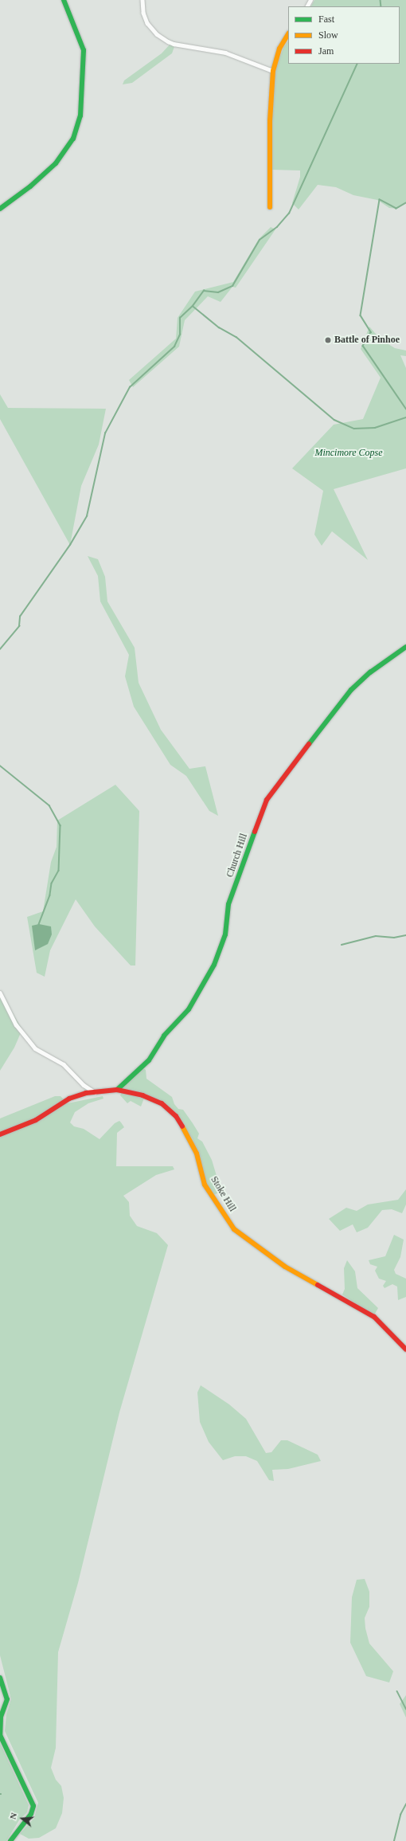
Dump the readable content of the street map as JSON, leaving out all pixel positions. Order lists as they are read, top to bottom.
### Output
{
  "streets": {
    "street": ["Church Hill", "Stoke Hill"]
  },
  "crossings": [
    ["Church Hill", "Stoke Hill"]
  ],
  "parks": ["Mincimore Copse"],
  "places": ["Battle of Pinhoe"],
  "legend": ["Fast", "Slow", "Jam"],
  "north": "left"
}
